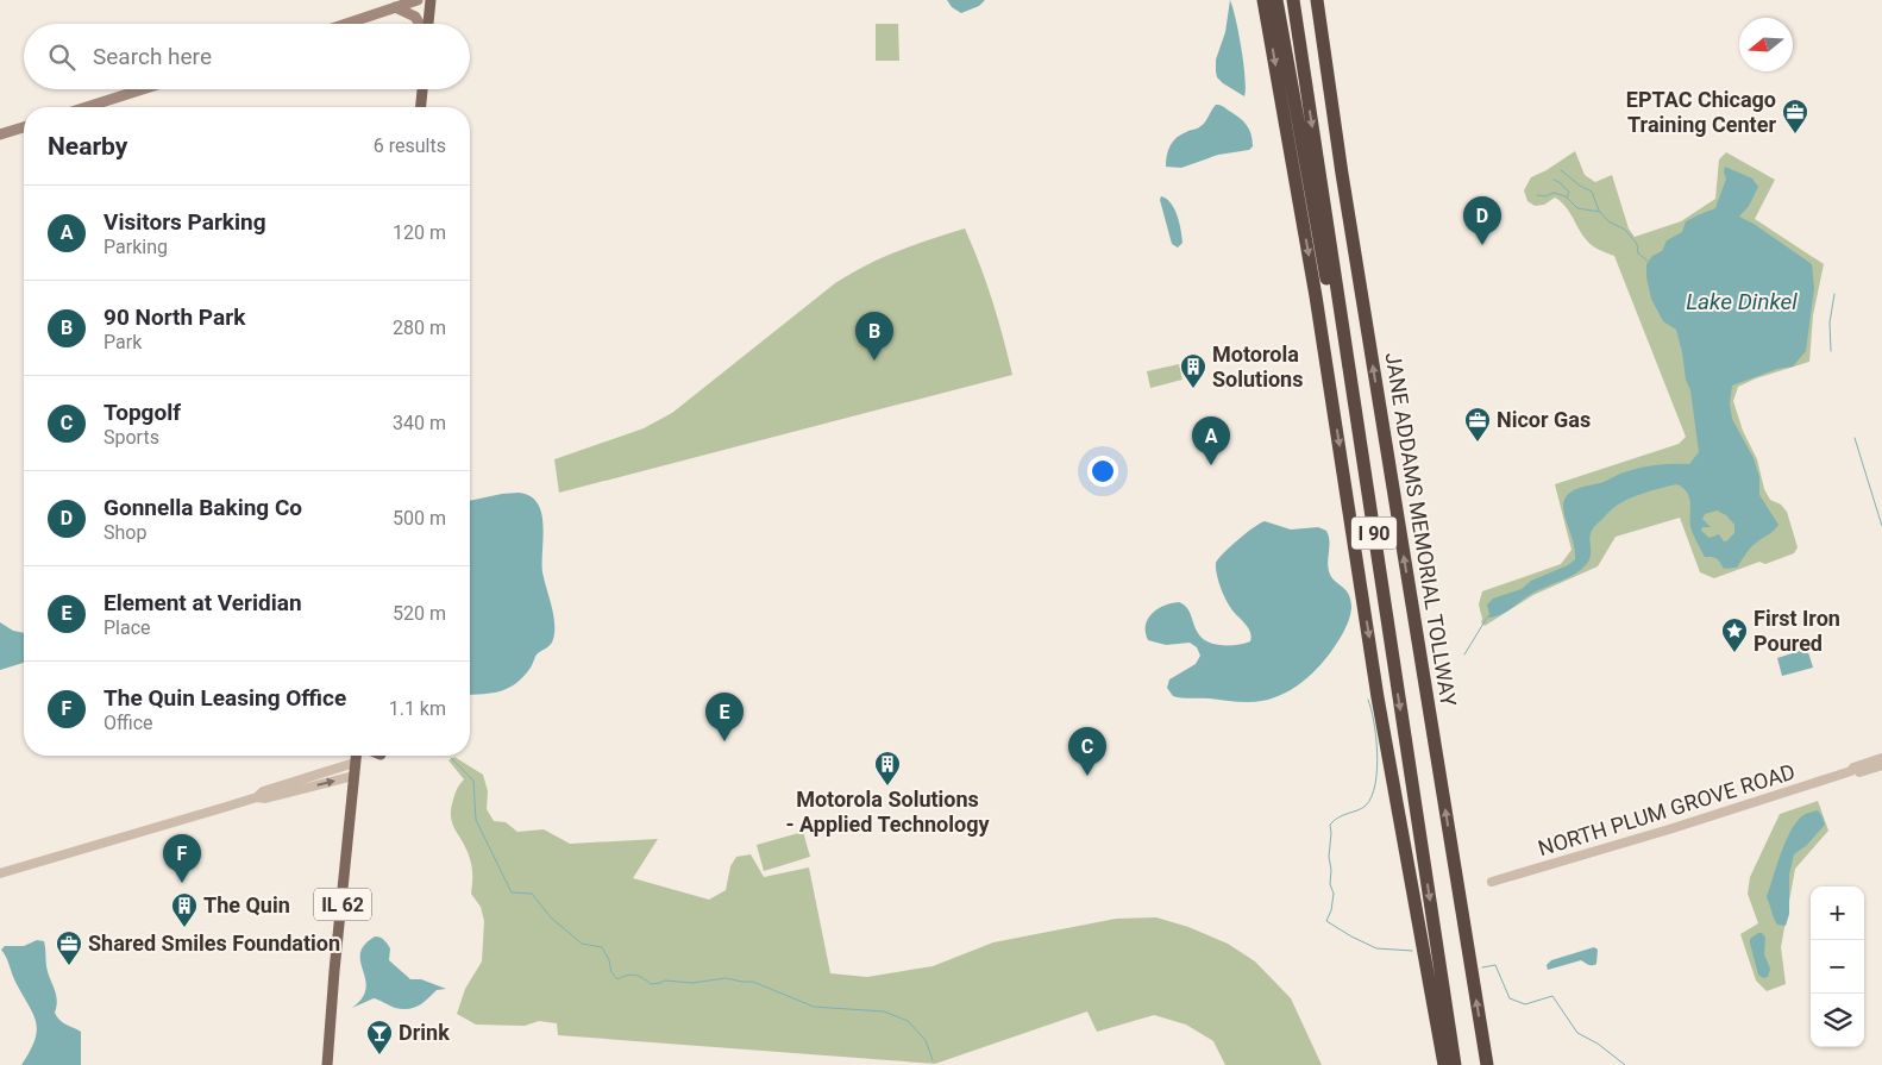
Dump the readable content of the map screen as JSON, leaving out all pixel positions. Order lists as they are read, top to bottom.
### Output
{
  "streets": {
    "highway": ["JANE ADDAMS MEMORIAL TOLLWAY", "I 90"],
    "main road": ["IL 62"],
    "street": ["NORTH PLUM GROVE ROAD"]
  },
  "water": ["Lake Dinkel"],
  "places": {
    "office": ["EPTAC Chicago Training Center", "Nicor Gas", "Shared Smiles Foundation"],
    "building": ["Motorola Solutions", "Motorola Solutions - Applied Technology", "The Quin"],
    "place": ["First Iron Poured"],
    "bar": ["Drink"]
  },
  "north": "left",
  "page": {
    "search": "Search here",
    "heading": ["Nearby", "6 results"],
    "list": [
      {
        "mark": "A",
        "name": "Visitors Parking",
        "note": "Parking",
        "value": "120 m"
      },
      {
        "mark": "B",
        "name": "90 North Park",
        "note": "Park",
        "value": "280 m"
      },
      {
        "mark": "C",
        "name": "Topgolf",
        "note": "Sports",
        "value": "340 m"
      },
      {
        "mark": "D",
        "name": "Gonnella Baking Co",
        "note": "Shop",
        "value": "500 m"
      },
      {
        "mark": "E",
        "name": "Element at Veridian",
        "note": "Place",
        "value": "520 m"
      },
      {
        "mark": "F",
        "name": "The Quin Leasing Office",
        "note": "Office",
        "value": "1.1 km"
      }
    ],
    "pins": [
      "D",
      "B",
      "A",
      "E",
      "C",
      "F"
    ],
    "map_buttons": ["+", "−"]
  }
}
